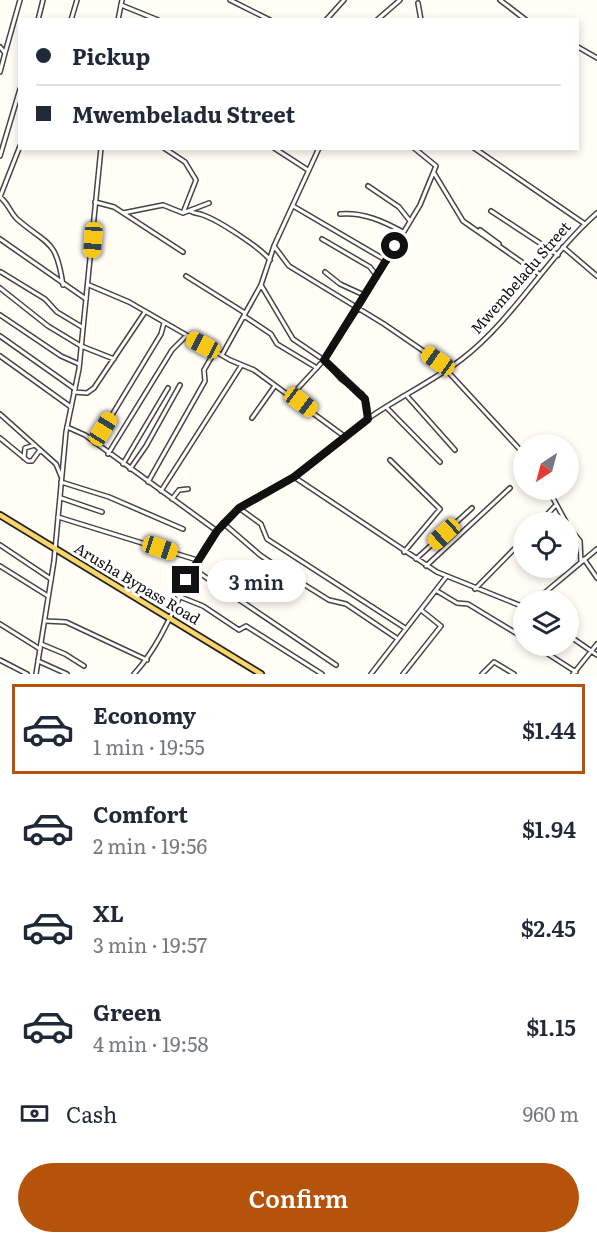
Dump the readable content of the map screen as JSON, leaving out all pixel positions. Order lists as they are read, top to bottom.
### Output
{
  "streets": {
    "main road": ["Arusha Bypass Road"],
    "street": ["Mwembeladu Street"]
  },
  "crossings": [
    ["Mwembeladu Street", "Arusha Bypass Road"]
  ],
  "north": "bottom left",
  "page": {
    "banner": ["Pickup", "Mwembeladu Street"],
    "bubble": "3 min",
    "list": [
      {
        "name": "Economy",
        "note": "1 min · 19:55",
        "value": "$1.44"
      },
      {
        "name": "Comfort",
        "note": "2 min · 19:56",
        "value": "$1.94"
      },
      {
        "name": "XL",
        "note": "3 min · 19:57",
        "value": "$2.45"
      },
      {
        "name": "Green",
        "note": "4 min · 19:58",
        "value": "$1.15"
      }
    ],
    "pay": ["Cash", "960 m"],
    "buttons": "Confirm"
  }
}
